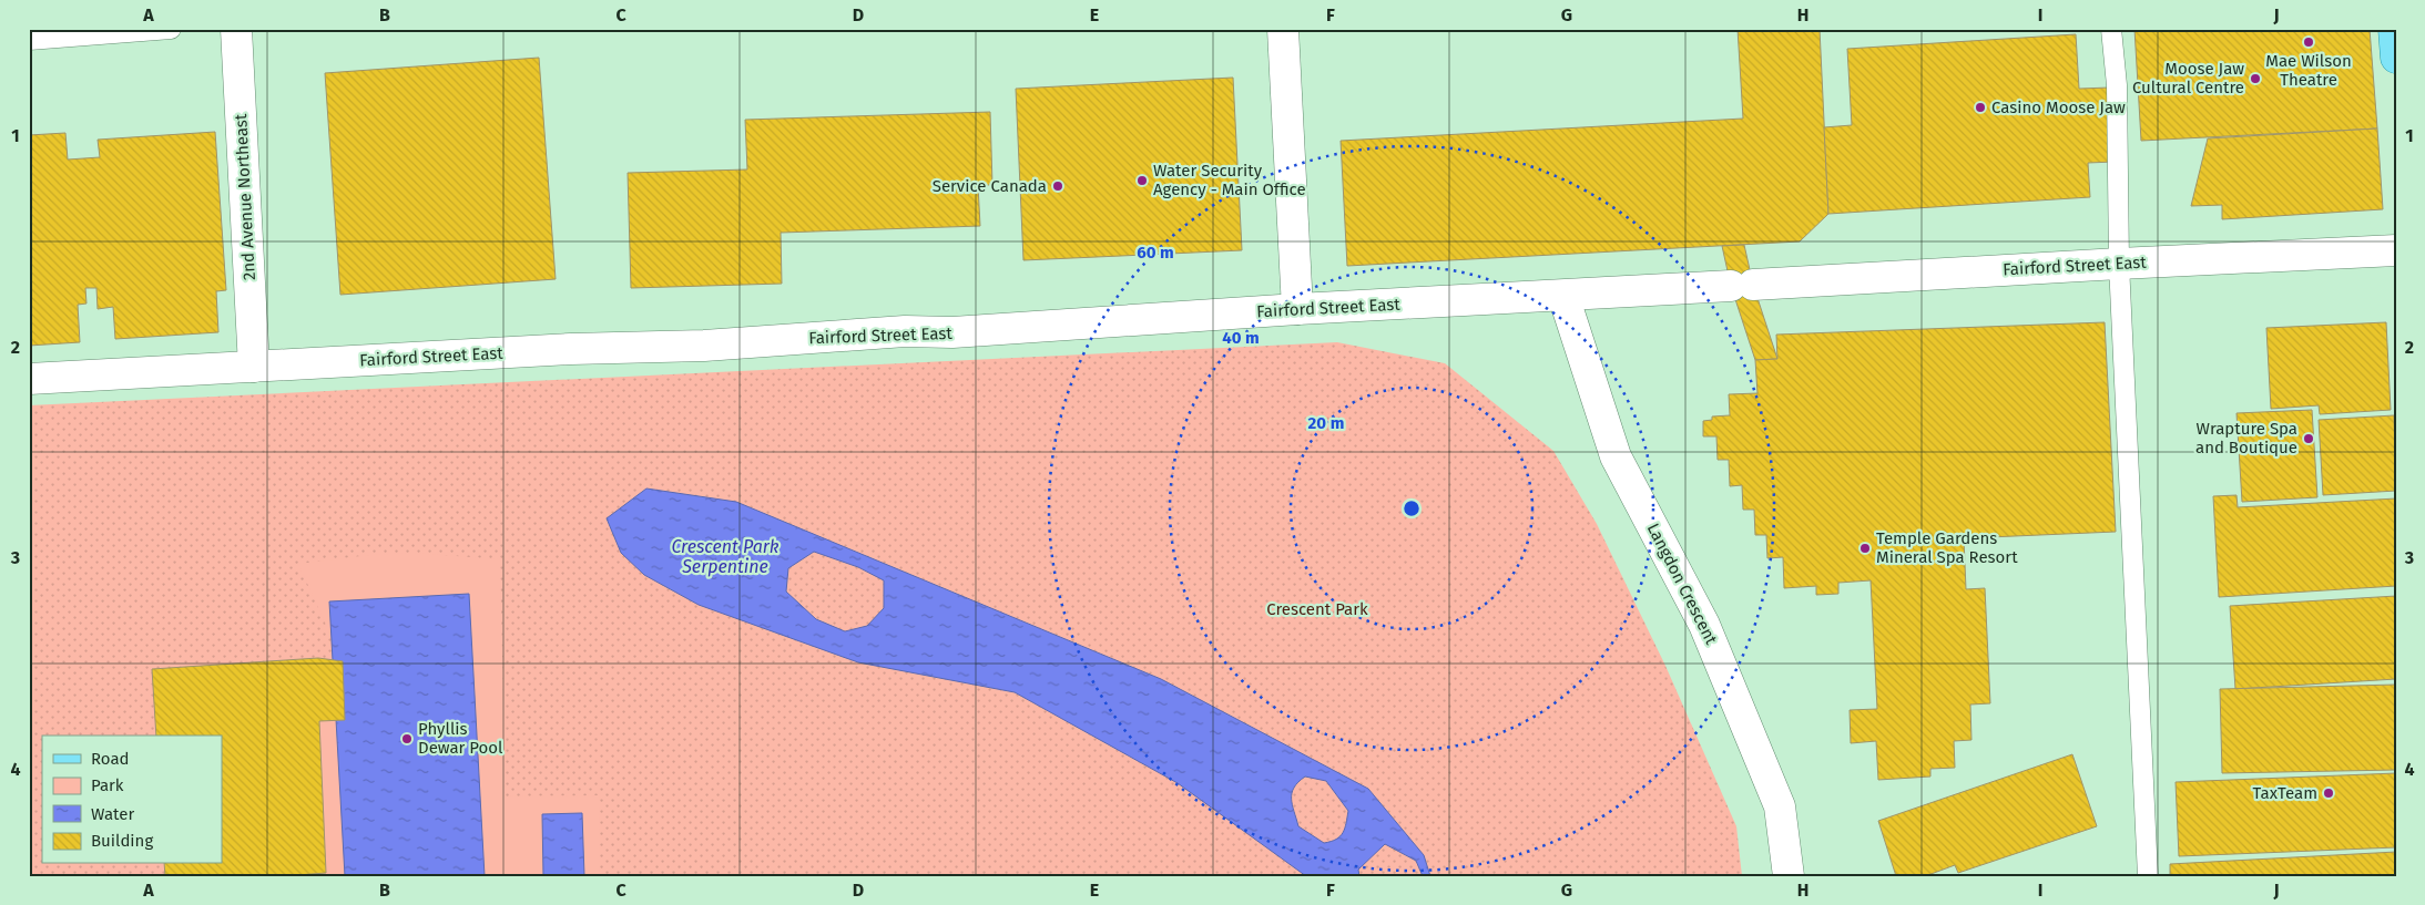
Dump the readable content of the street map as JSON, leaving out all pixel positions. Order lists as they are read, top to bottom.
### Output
{
  "streets": {
    "street": ["2nd Avenue Northeast", "Fairford Street East", "Langdon Crescent"]
  },
  "crossings": [
    ["2nd Avenue Northeast", "Fairford Street East"],
    ["Fairford Street East", "Langdon Crescent"]
  ],
  "water": ["Crescent Park Serpentine"],
  "parks": ["Crescent Park"],
  "places": [
    "Mae Wilson Theatre",
    "Moose Jaw Cultural Centre",
    "Casino Moose Jaw",
    "Water Security Agency - Main Office",
    "Service Canada",
    "Wrapture Spa and Boutique",
    "Temple Gardens Mineral Spa Resort",
    "Phyllis Dewar Pool",
    "TaxTeam"
  ],
  "legend": [
    "Road",
    "Park",
    "Water",
    "Building"
  ],
  "grid": {
    "columns": [
      "A",
      "B",
      "C",
      "D",
      "E",
      "F",
      "G",
      "H",
      "I",
      "J"
    ],
    "rows": [
      "1",
      "2",
      "3",
      "4"
    ]
  },
  "rings": ["60 m", "40 m", "20 m"]
}
